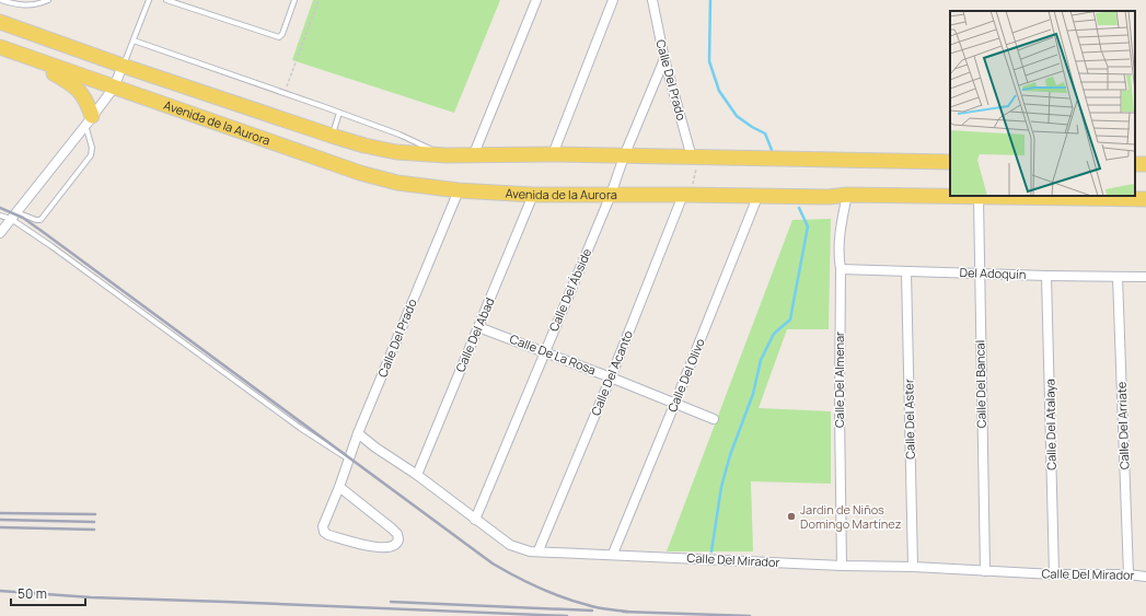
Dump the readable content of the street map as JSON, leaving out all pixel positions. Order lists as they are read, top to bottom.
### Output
{
  "streets": {
    "main road": ["Avenida de la Aurora"],
    "street": [
      "Calle Del Prado",
      "Del Adoquín",
      "Calle Del Ábside",
      "Calle Del Abad",
      "Calle De La Rosa",
      "Calle Del Acanto",
      "Calle Del Olivo",
      "Calle Del Almenar",
      "Calle Del Bancal",
      "Calle Del Aster",
      "Calle Del Atalaya",
      "Calle Del Arriate",
      "Calle Del Mirador"
    ]
  },
  "crossings": [
    ["Calle Del Prado", "Avenida de la Aurora"],
    ["Calle Del Prado", "Calle Del Ábside"],
    ["Calle Del Prado", "Calle Del Mirador"],
    ["Avenida de la Aurora", "Calle Del Ábside"],
    ["Avenida de la Aurora", "Calle Del Abad"],
    ["Avenida de la Aurora", "Calle Del Acanto"],
    ["Avenida de la Aurora", "Calle Del Olivo"],
    ["Avenida de la Aurora", "Calle Del Almenar"],
    ["Avenida de la Aurora", "Calle Del Bancal"],
    ["Del Adoquín", "Calle Del Almenar"],
    ["Del Adoquín", "Calle Del Bancal"],
    ["Del Adoquín", "Calle Del Aster"],
    ["Del Adoquín", "Calle Del Atalaya"],
    ["Del Adoquín", "Calle Del Arriate"],
    ["Calle Del Ábside", "Calle De La Rosa"],
    ["Calle Del Ábside", "Calle Del Mirador"],
    ["Calle Del Abad", "Calle De La Rosa"],
    ["Calle Del Abad", "Calle Del Mirador"],
    ["Calle De La Rosa", "Calle Del Acanto"],
    ["Calle De La Rosa", "Calle Del Olivo"],
    ["Calle Del Acanto", "Calle Del Mirador"],
    ["Calle Del Olivo", "Calle Del Mirador"],
    ["Calle Del Almenar", "Calle Del Mirador"],
    ["Calle Del Bancal", "Calle Del Mirador"],
    ["Calle Del Aster", "Calle Del Mirador"],
    ["Calle Del Atalaya", "Calle Del Mirador"],
    ["Calle Del Arriate", "Calle Del Mirador"]
  ],
  "places": ["Jardin de Niños Domingo Martínez"],
  "scale_bar": "50 m"
}
